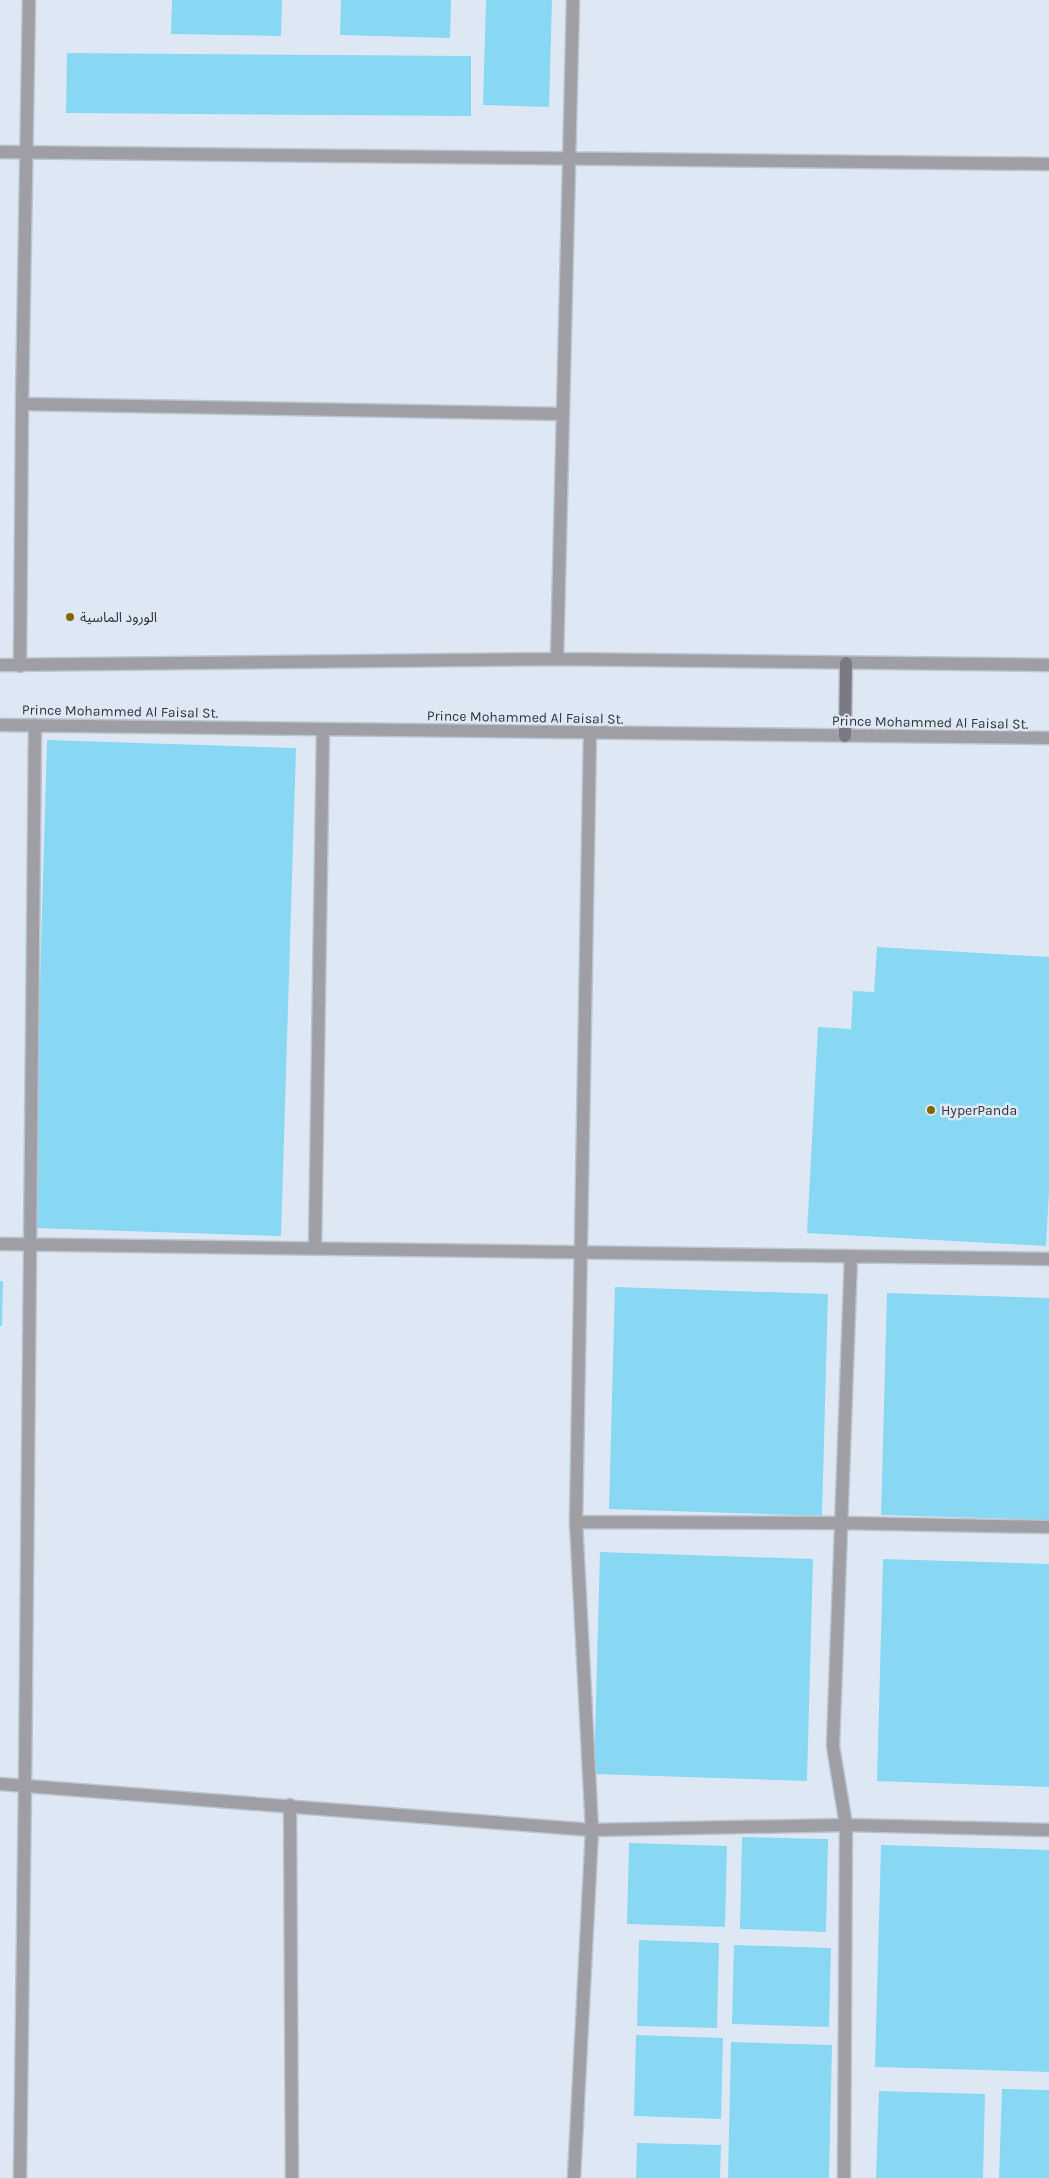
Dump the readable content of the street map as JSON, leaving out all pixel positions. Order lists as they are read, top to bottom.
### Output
{
  "streets": {
    "street": ["Prince Mohammed Al Faisal St."]
  },
  "places": ["الورود الماسية", "HyperPanda"]
}
